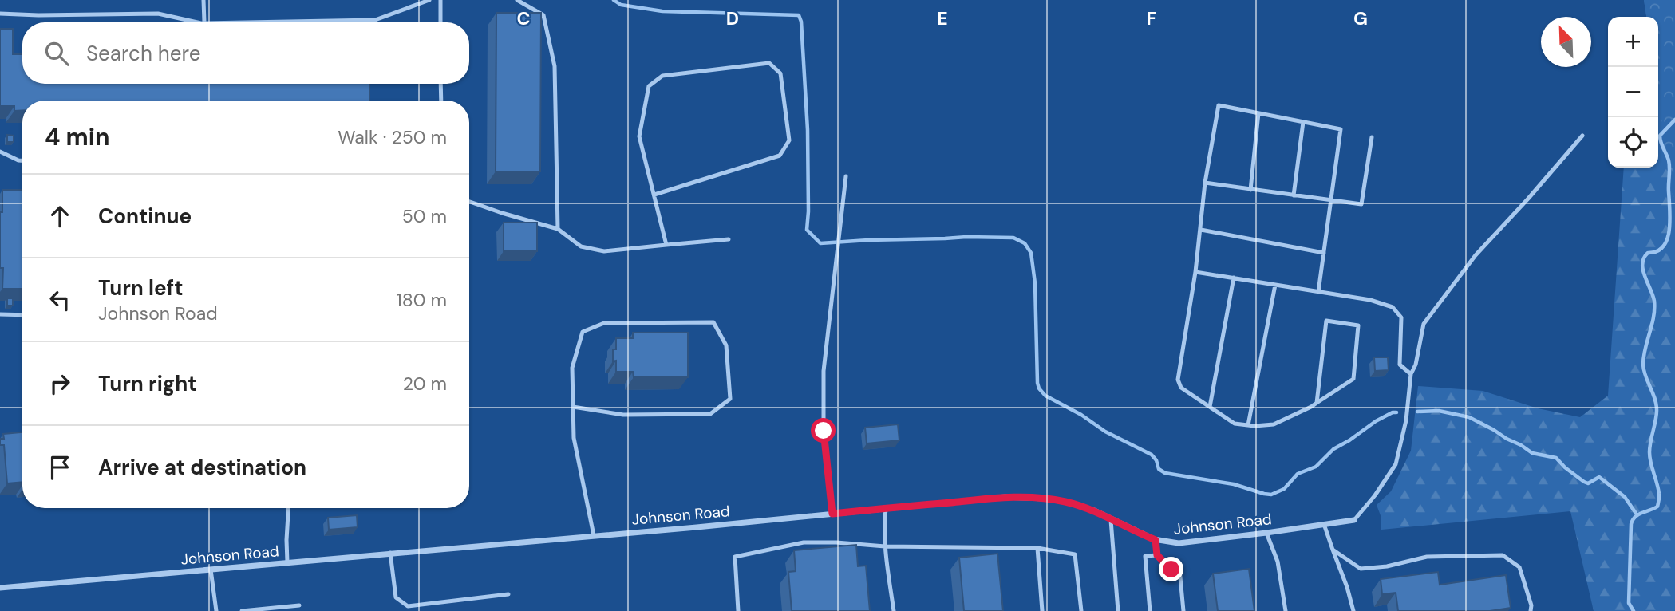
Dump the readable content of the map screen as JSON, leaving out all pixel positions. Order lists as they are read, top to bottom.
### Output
{
  "streets": {
    "street": ["Johnson Road"]
  },
  "north": "top left",
  "page": {
    "map_buttons": ["+", "−"],
    "search": "Search here",
    "heading": ["4 min", "Walk · 250 m"],
    "list": [
      ["Continue", "50 m"],
      ["Turn left", "Johnson Road", "180 m"],
      ["Turn right", "20 m"],
      "Arrive at destination"
    ]
  },
  "grid": {
    "columns": [
      "C",
      "D",
      "E",
      "F",
      "G"
    ]
  }
}
